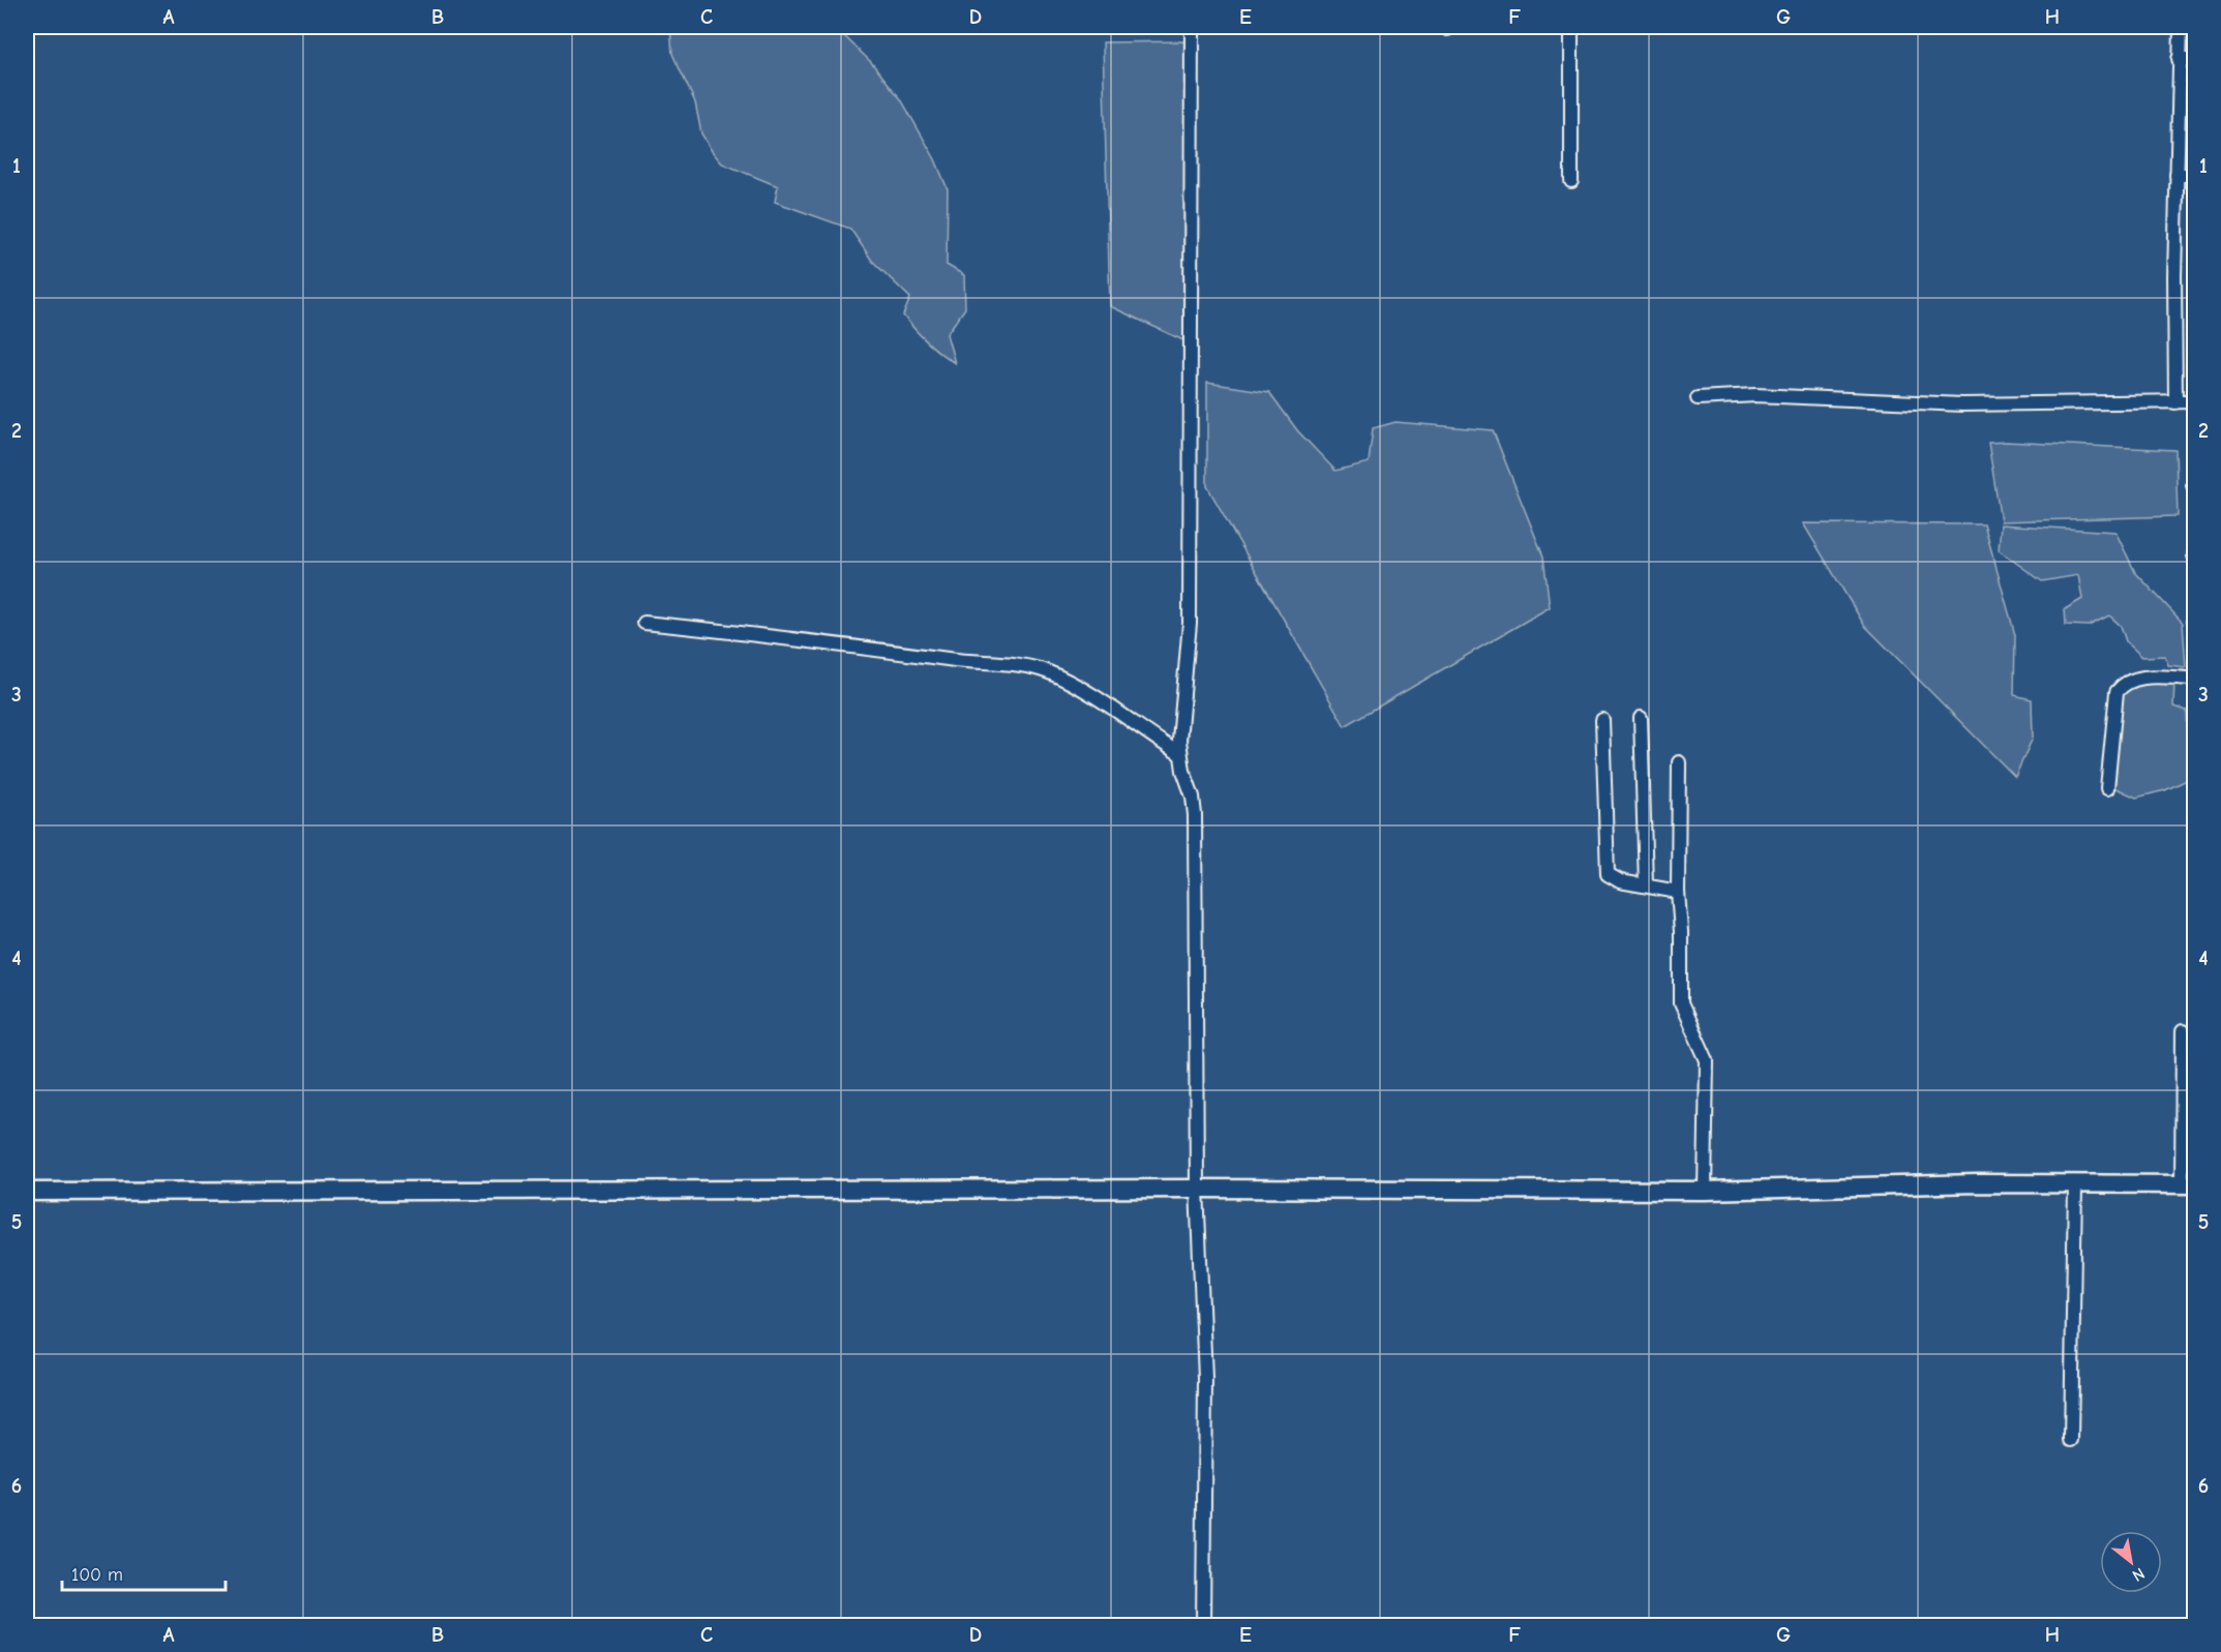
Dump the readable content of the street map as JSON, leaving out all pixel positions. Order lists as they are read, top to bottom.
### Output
{
  "scale_bar": "100 m",
  "north": "bottom right",
  "grid": {
    "columns": [
      "A",
      "B",
      "C",
      "D",
      "E",
      "F",
      "G",
      "H"
    ],
    "rows": [
      "1",
      "2",
      "3",
      "4",
      "5",
      "6"
    ]
  }
}
